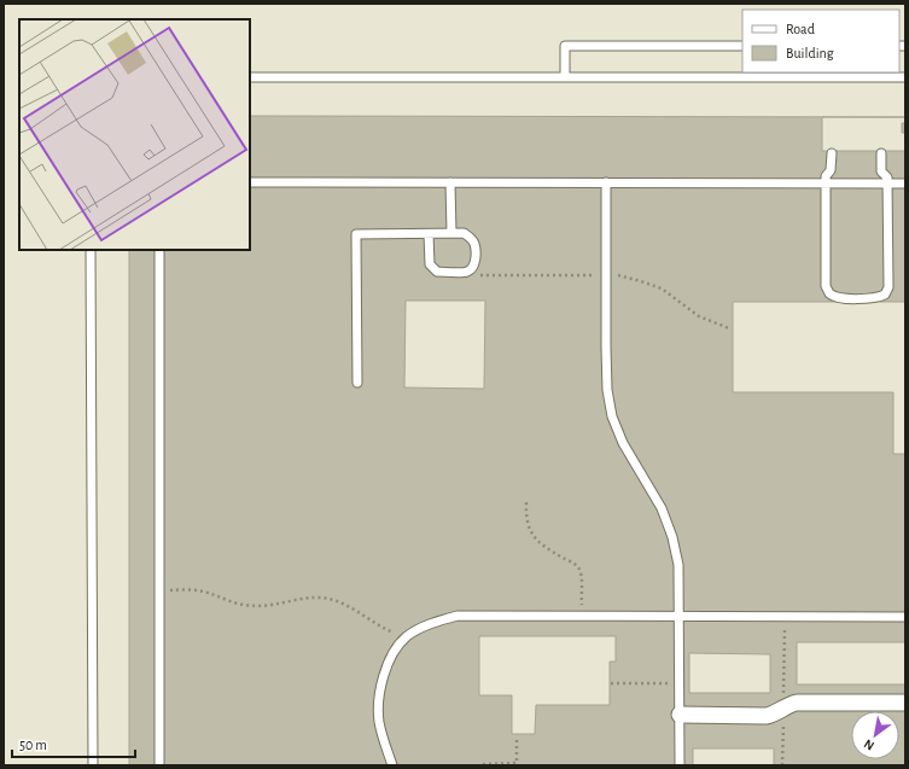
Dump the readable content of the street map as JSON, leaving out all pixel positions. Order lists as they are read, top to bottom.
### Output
{
  "legend": ["Road", "Building"],
  "scale_bar": "50 m",
  "north": "bottom left"
}
